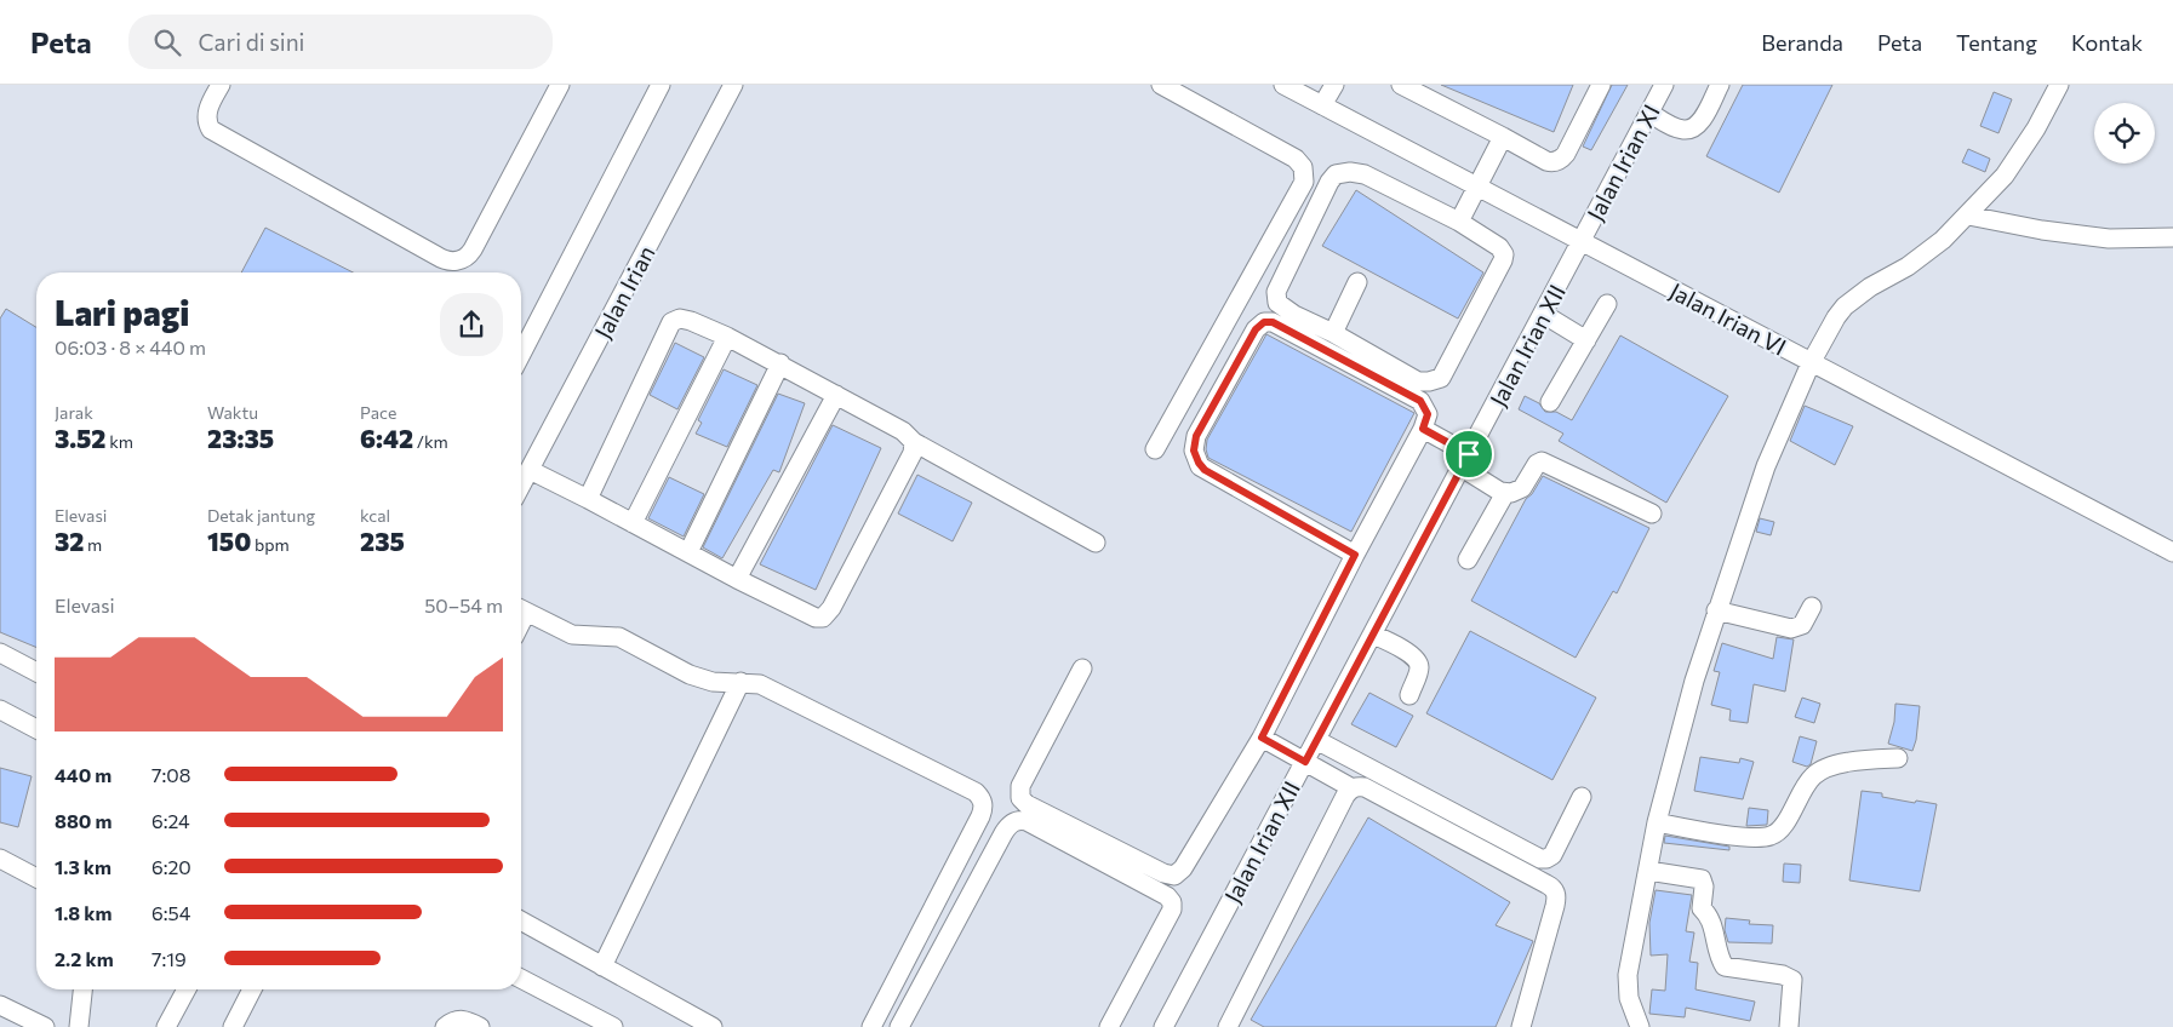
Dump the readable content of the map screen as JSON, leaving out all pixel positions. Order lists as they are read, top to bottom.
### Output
{
  "streets": {
    "street": [
      "Jalan Irian XI",
      "Jalan Irian",
      "Jalan Irian VI",
      "Jalan Irian XII"
    ]
  },
  "crossings": [
    ["Jalan Irian XI", "Jalan Irian VI"],
    ["Jalan Irian XI", "Jalan Irian XII"],
    ["Jalan Irian VI", "Jalan Irian XII"]
  ],
  "page": {
    "header": "Peta",
    "search": "Cari di sini",
    "nav": [
      "Beranda",
      "Peta",
      "Tentang",
      "Kontak"
    ],
    "heading": ["Lari pagi", "06:03 · 8 × 440 m"],
    "stats": [
      ["Jarak", "3.52 km"],
      ["Waktu", "23:35"],
      ["Pace", "6:42 /km"],
      ["Elevasi", "32 m"],
      ["Detak jantung", "150 bpm"],
      ["kcal", "235"]
    ],
    "chart": ["Elevasi", "50–54 m"],
    "list": [
      {
        "name": "440 m",
        "note": "7:08"
      },
      {
        "name": "880 m",
        "note": "6:24"
      },
      {
        "name": "1.3 km",
        "note": "6:20"
      },
      {
        "name": "1.8 km",
        "note": "6:54"
      },
      {
        "name": "2.2 km",
        "note": "7:19"
      }
    ]
  }
}
